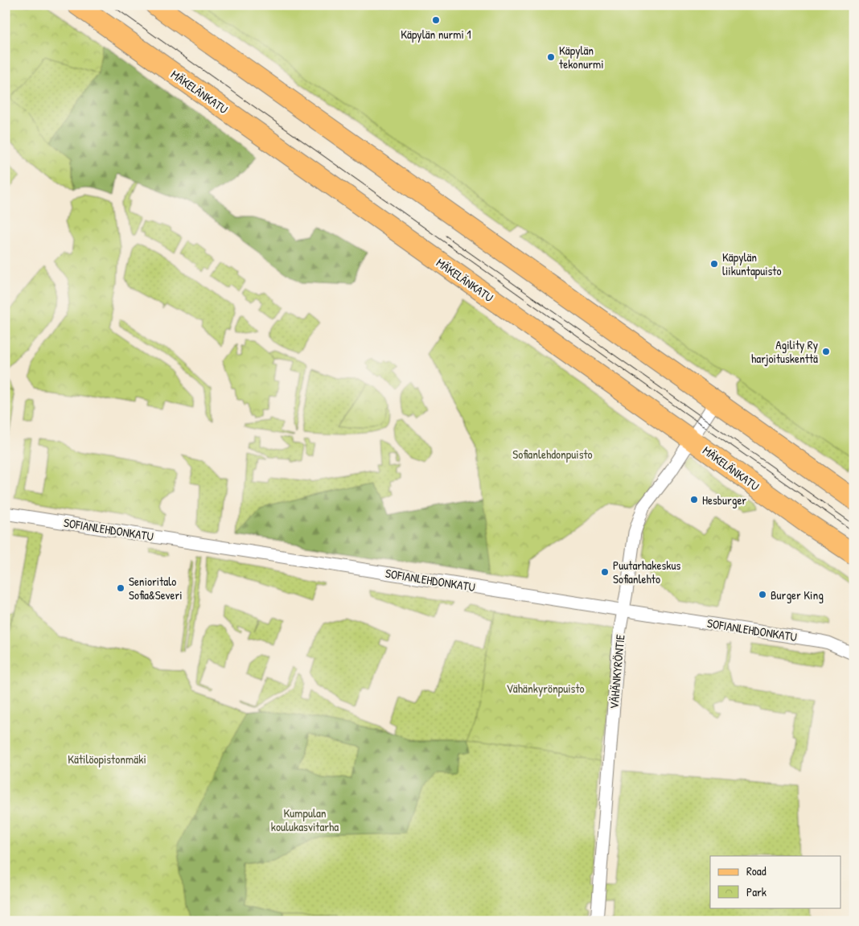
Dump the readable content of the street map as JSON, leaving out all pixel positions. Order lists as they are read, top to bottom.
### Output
{
  "streets": {
    "main road": ["MÄKELÄNKATU"],
    "street": ["SOFIANLEHDONKATU", "VÄHÄNKYRÖNTIE"]
  },
  "crossings": [
    ["MÄKELÄNKATU", "VÄHÄNKYRÖNTIE"],
    ["SOFIANLEHDONKATU", "VÄHÄNKYRÖNTIE"]
  ],
  "parks": [
    "Sofianlehdonpuisto",
    "Vähänkyrönpuisto",
    "Kätilöopistonmäki",
    "Kumpulan koulukasvitarha"
  ],
  "places": [
    "Käpylän nurmi 1",
    "Käpylän tekonurmi",
    "Käpylän liikuntapuisto",
    "Agility Ry harjoituskenttä",
    "Hesburger",
    "Puutarhakeskus Sofianlehto",
    "Senioritalo Sofia&Severi",
    "Burger King"
  ],
  "legend": ["Road", "Park"]
}
